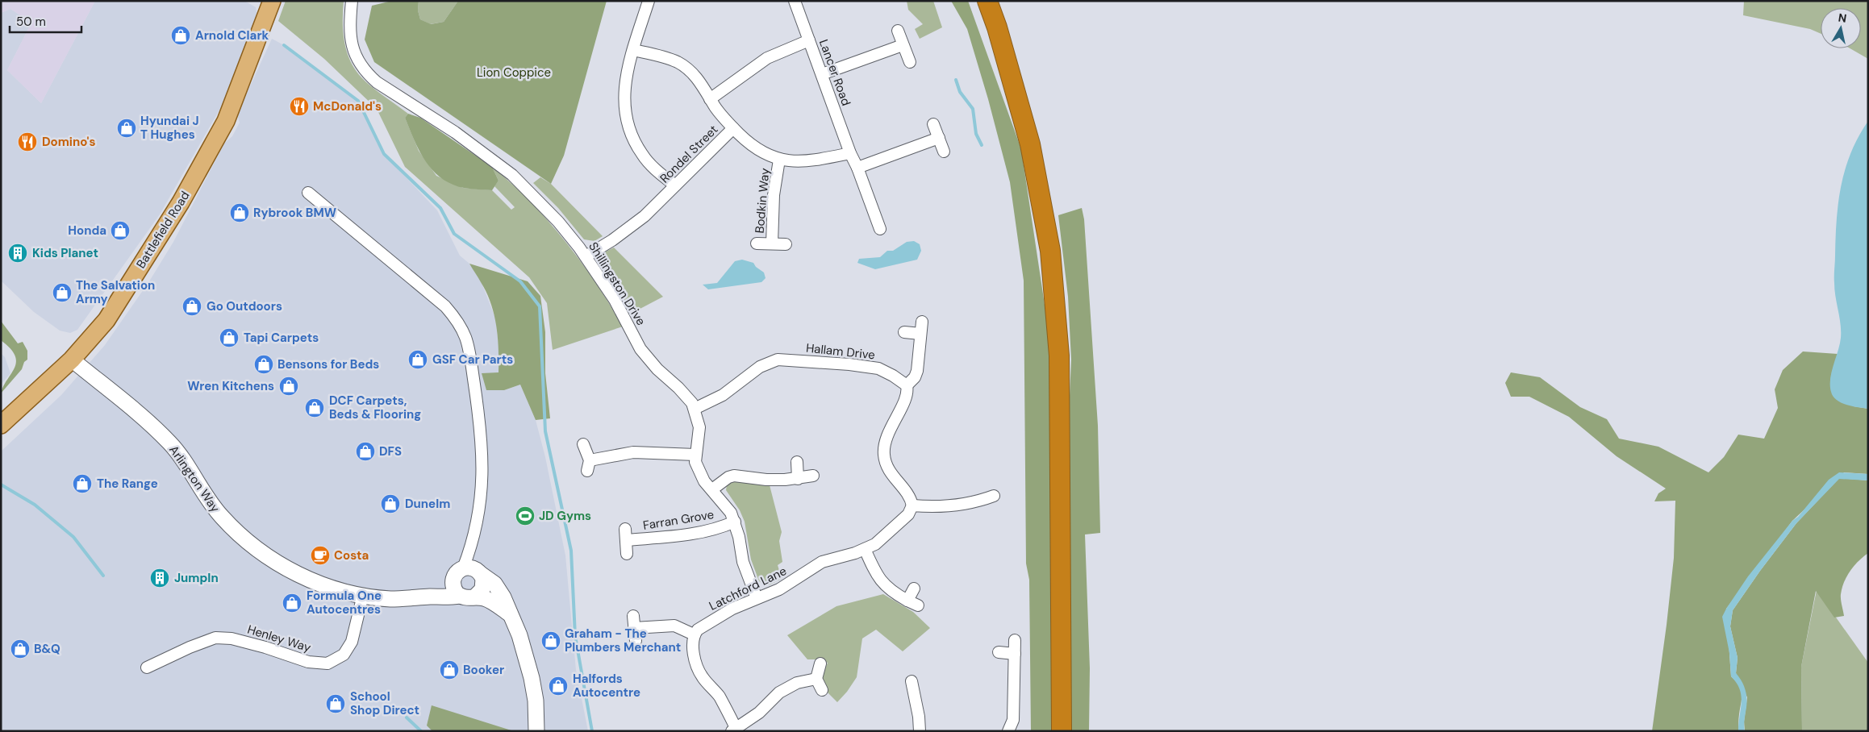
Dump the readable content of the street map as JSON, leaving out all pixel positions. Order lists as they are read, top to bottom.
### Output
{
  "streets": {
    "main road": ["Battlefield Road"],
    "street": [
      "Lancer Road",
      "Rondel Street",
      "Bodkin Way",
      "Shillingston Drive",
      "Hallam Drive",
      "Arlington Way",
      "Farran Grove",
      "Latchford Lane",
      "Henley Way"
    ]
  },
  "crossings": [
    ["Lancer Road", "Rondel Street"],
    ["Rondel Street", "Bodkin Way"],
    ["Rondel Street", "Shillingston Drive"],
    ["Battlefield Road", "Arlington Way"],
    ["Shillingston Drive", "Hallam Drive"],
    ["Shillingston Drive", "Farran Grove"],
    ["Shillingston Drive", "Latchford Lane"],
    ["Arlington Way", "Henley Way"]
  ],
  "parks": ["Lion Coppice"],
  "places": {
    "shop": [
      "Arnold Clark",
      "Hyundai J T Hughes",
      "Rybrook BMW",
      "Honda",
      "The Salvation Army",
      "Go Outdoors",
      "Tapi Carpets",
      "GSF Car Parts",
      "Bensons for Beds",
      "Wren Kitchens",
      "DCF Carpets, Beds & Flooring",
      "DFS",
      "The Range",
      "Dunelm",
      "Formula One Autocentres",
      "Graham - The Plumbers Merchant",
      "B&Q",
      "Booker",
      "Halfords Autocentre",
      "School Shop Direct"
    ],
    "restaurant": ["McDonald's", "Domino's"],
    "building": ["Kids Planet", "JumpIn"],
    "sports": ["JD Gyms"],
    "cafe": ["Costa"]
  },
  "scale_bar": "50 m",
  "north": "top"
}
